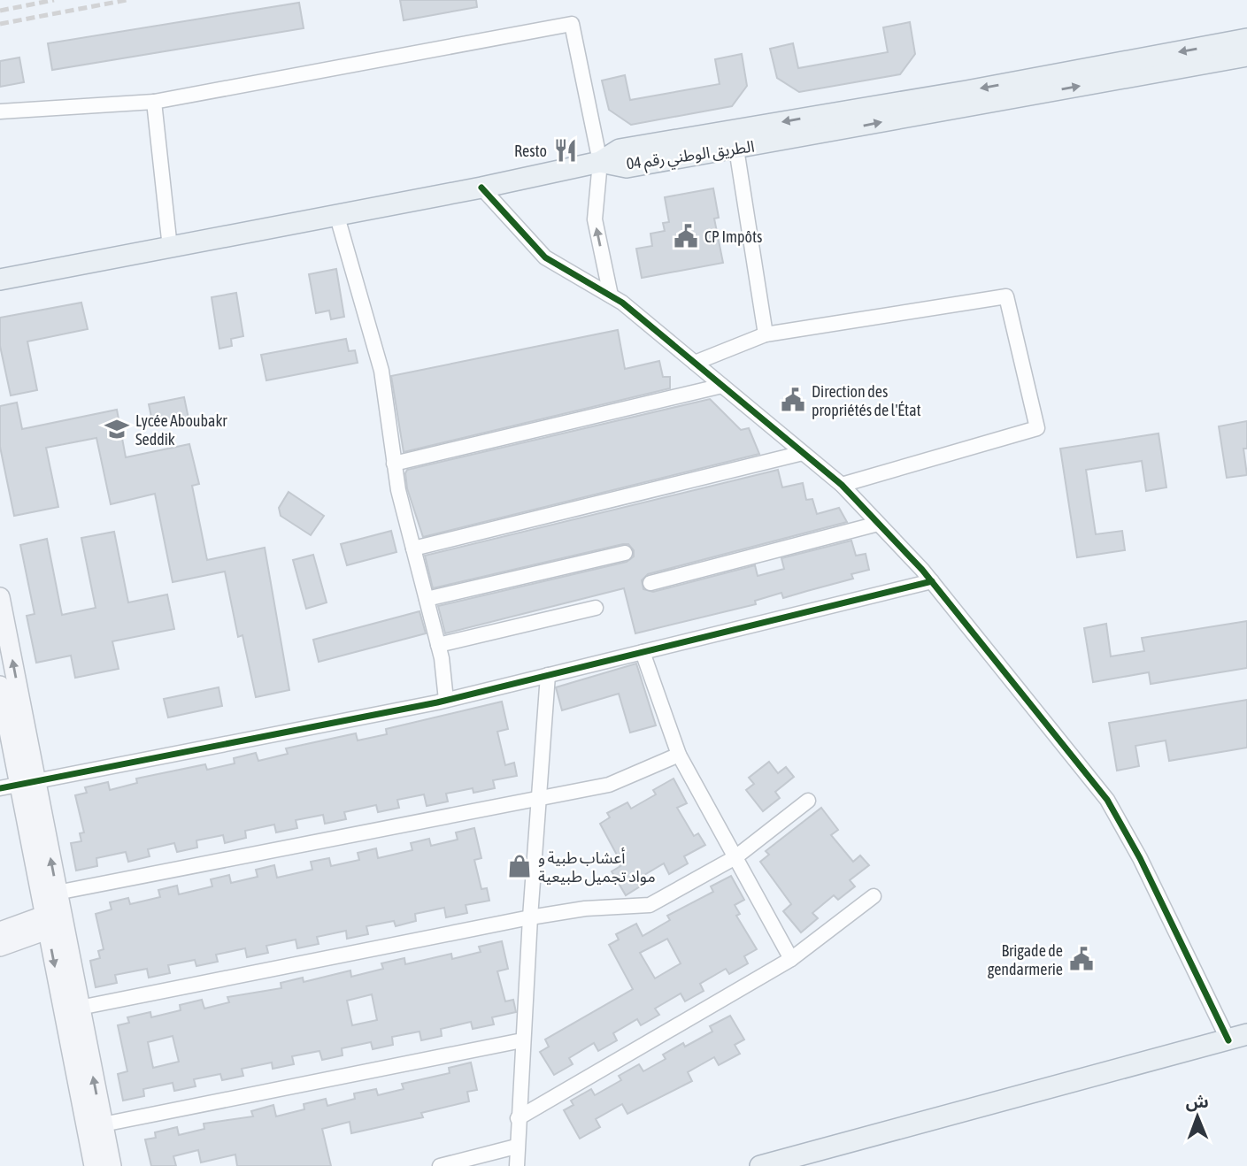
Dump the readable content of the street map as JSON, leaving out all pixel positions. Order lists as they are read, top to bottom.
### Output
{
  "streets": {
    "main road": ["الطريق الوطني رقم 04"]
  },
  "places": {
    "restaurant": ["Resto"],
    "public building": ["CP Impôts", "Direction des propriétés de l'État", "Brigade de gendarmerie"],
    "school or university": ["Lycée Aboubakr Seddik"],
    "shop": ["أعشاب طبية و مواد تجميل طبيعية"]
  },
  "north": "top"
}
